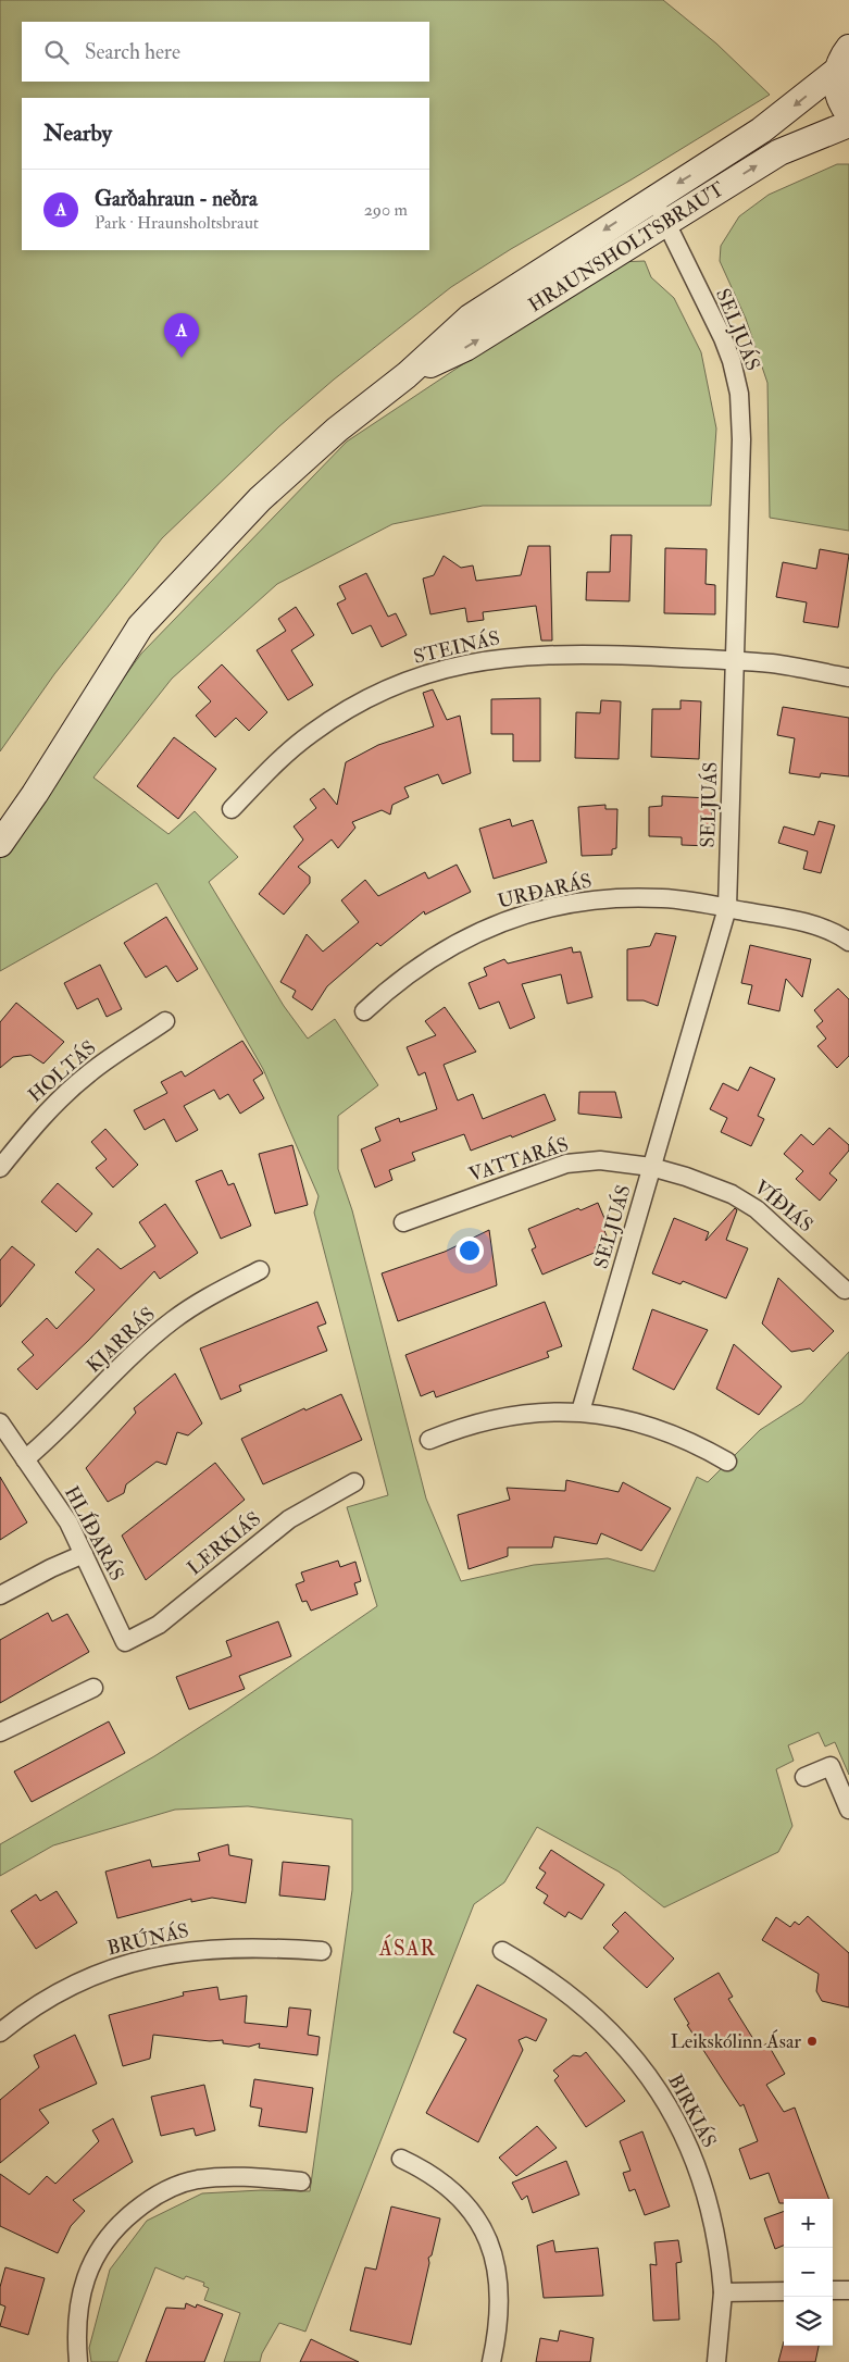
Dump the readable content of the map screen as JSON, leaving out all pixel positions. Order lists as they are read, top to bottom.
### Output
{
  "streets": {
    "street": [
      "HRAUNSHOLTSBRAUT",
      "SELJUÁS",
      "STEINÁS",
      "URÐARÁS",
      "HOLTÁS",
      "VATTARÁS",
      "VÍÐIÁS",
      "KJARRÁS",
      "HLÍÐARÁS",
      "LERKIÁS",
      "BRÚNÁS",
      "BIRKIÁS"
    ]
  },
  "crossings": [
    ["HRAUNSHOLTSBRAUT", "SELJUÁS"],
    ["SELJUÁS", "STEINÁS"],
    ["SELJUÁS", "URÐARÁS"],
    ["SELJUÁS", "VATTARÁS"],
    ["SELJUÁS", "VÍÐIÁS"],
    ["VATTARÁS", "VÍÐIÁS"],
    ["KJARRÁS", "HLÍÐARÁS"],
    ["HLÍÐARÁS", "LERKIÁS"]
  ],
  "districts": ["ÁSAR"],
  "places": ["Leikskólinn Ásar"],
  "page": {
    "search": "Search here",
    "heading": "Nearby",
    "list": [
      {
        "mark": "A",
        "name": "Garðahraun - neðra",
        "note": "Park · Hraunsholtsbraut",
        "value": "290 m"
      }
    ],
    "pins": "A",
    "map_buttons": ["+", "−"]
  }
}
